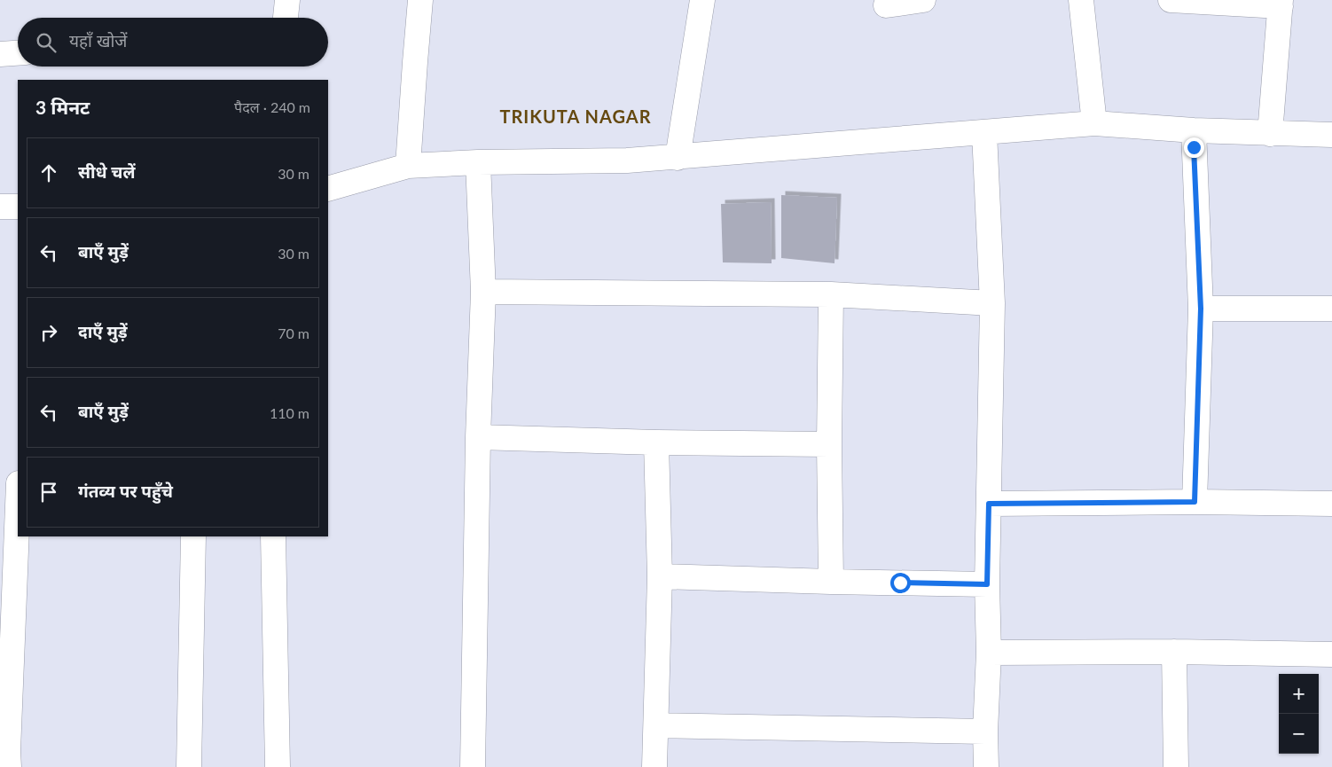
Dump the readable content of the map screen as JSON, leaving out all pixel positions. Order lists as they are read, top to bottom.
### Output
{
  "districts": ["TRIKUTA NAGAR"],
  "page": {
    "search": "यहाँ खोजें",
    "heading": ["3 मिनट", "पैदल · 240 m"],
    "list": [
      ["सीधे चलें", "30 m"],
      ["बाएँ मुड़ें", "30 m"],
      ["दाएँ मुड़ें", "70 m"],
      ["बाएँ मुड़ें", "110 m"],
      "गंतव्य पर पहुँचे"
    ],
    "map_buttons": ["+", "−"]
  }
}
